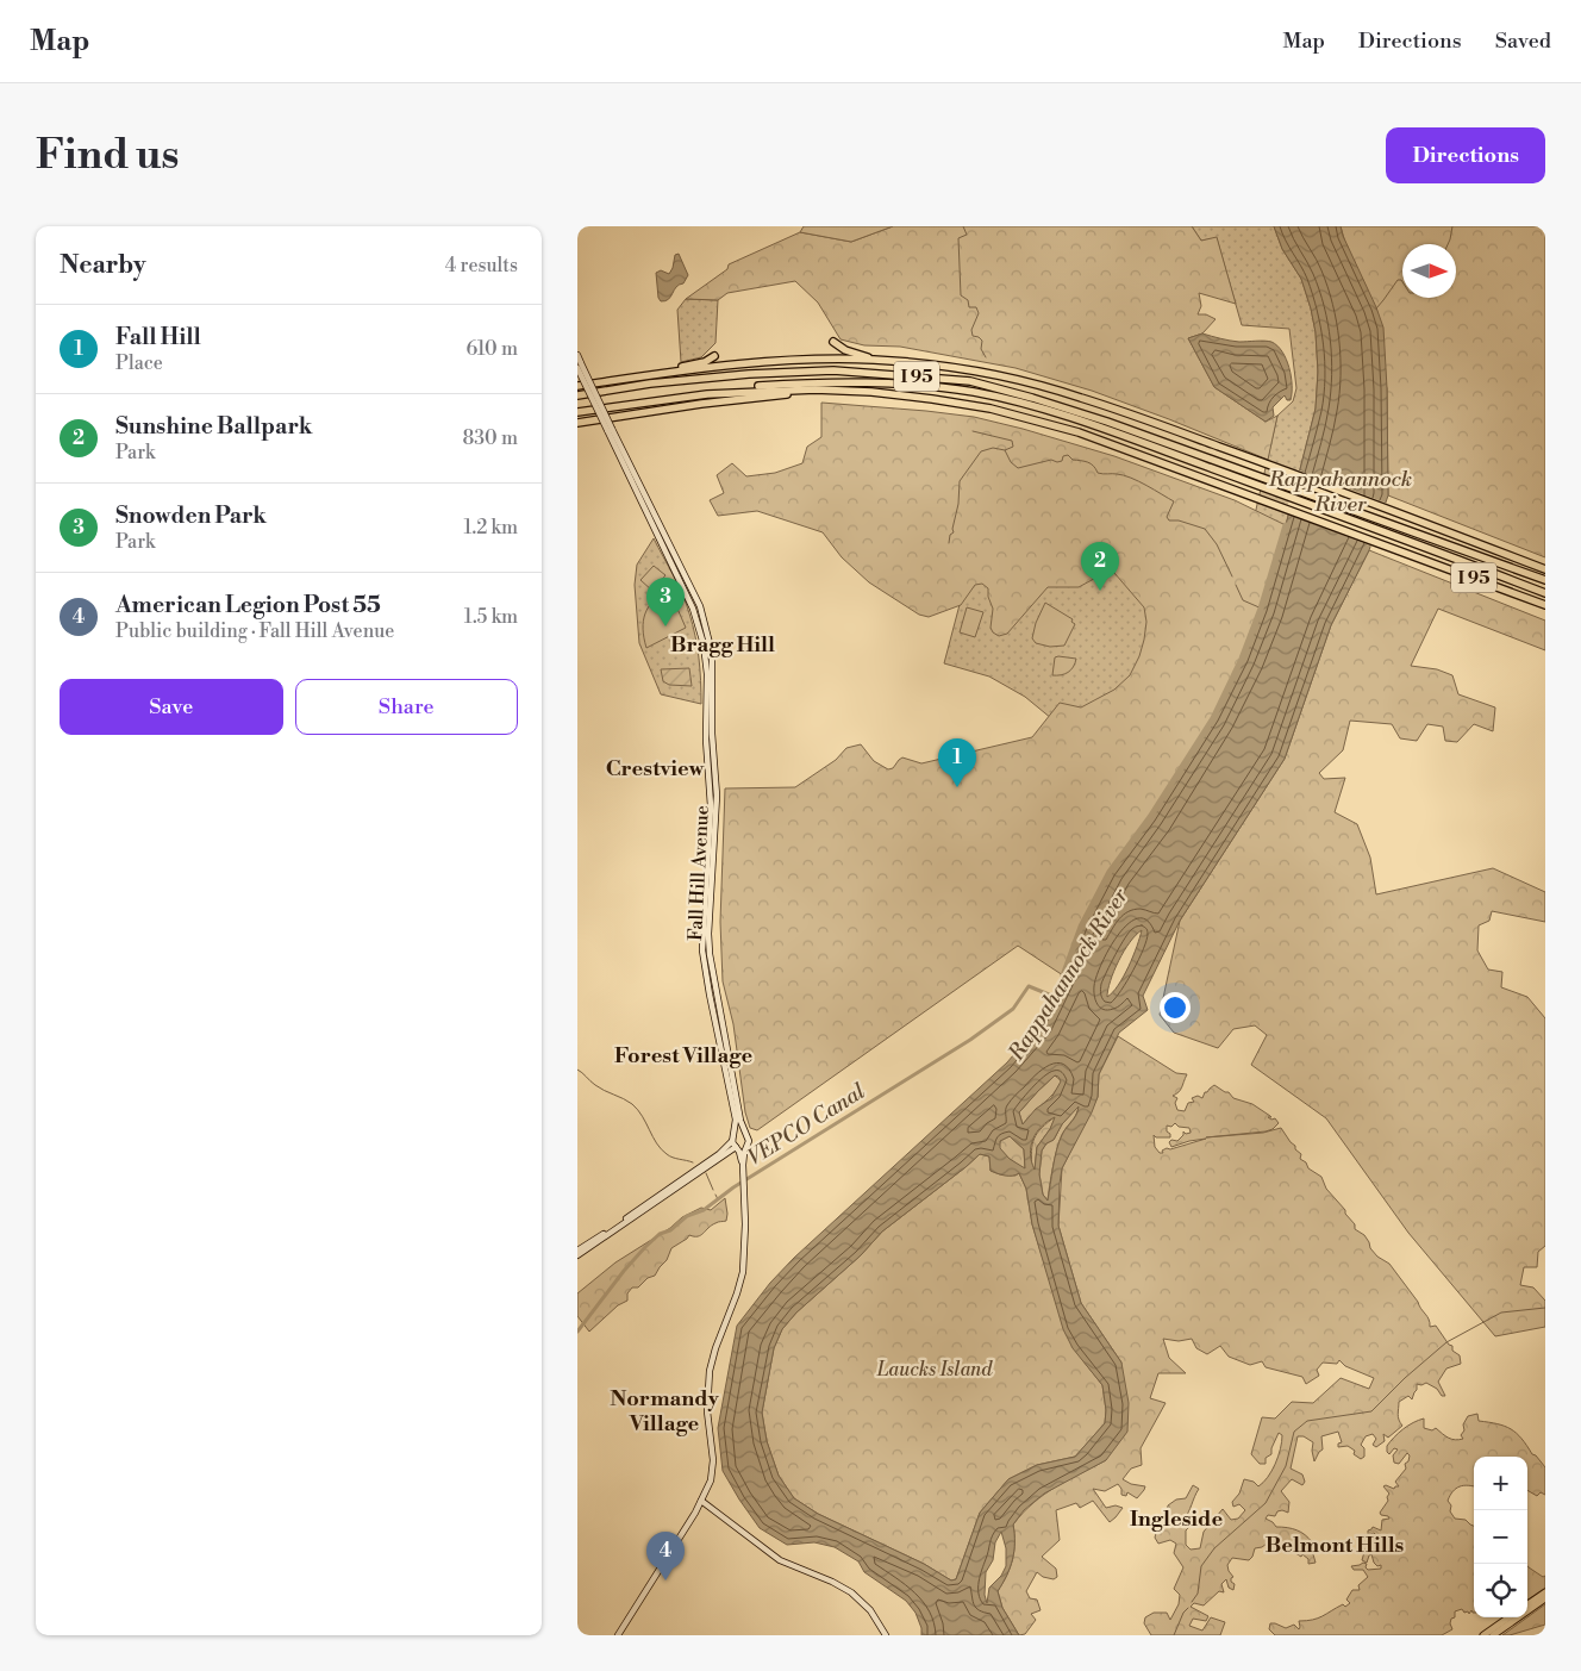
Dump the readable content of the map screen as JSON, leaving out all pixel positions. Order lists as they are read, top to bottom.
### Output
{
  "streets": {
    "highway": ["I 95"],
    "main road": ["Fall Hill Avenue"]
  },
  "districts": [
    "Bragg Hill",
    "Crestview",
    "Forest Village",
    "Normandy Village",
    "Ingleside",
    "Belmont Hills"
  ],
  "water": ["Rappahannock River", "VEPCO Canal"],
  "parks": ["Laucks Island"],
  "north": "right",
  "page": {
    "header": "Map",
    "nav": ["Map", "Directions", "Saved"],
    "buttons": [
      "Directions",
      ["Save", "Share"]
    ],
    "title": "Find us",
    "heading": ["Nearby", "4 results"],
    "list": [
      {
        "mark": "1",
        "name": "Fall Hill",
        "note": "Place",
        "value": "610 m"
      },
      {
        "mark": "2",
        "name": "Sunshine Ballpark",
        "note": "Park",
        "value": "830 m"
      },
      {
        "mark": "3",
        "name": "Snowden Park",
        "note": "Park",
        "value": "1.2 km"
      },
      {
        "mark": "4",
        "name": "American Legion Post 55",
        "note": "Public building · Fall Hill Avenue",
        "value": "1.5 km"
      }
    ],
    "pins": [
      "2",
      "3",
      "1",
      "4"
    ],
    "map_buttons": ["+", "−"]
  }
}
